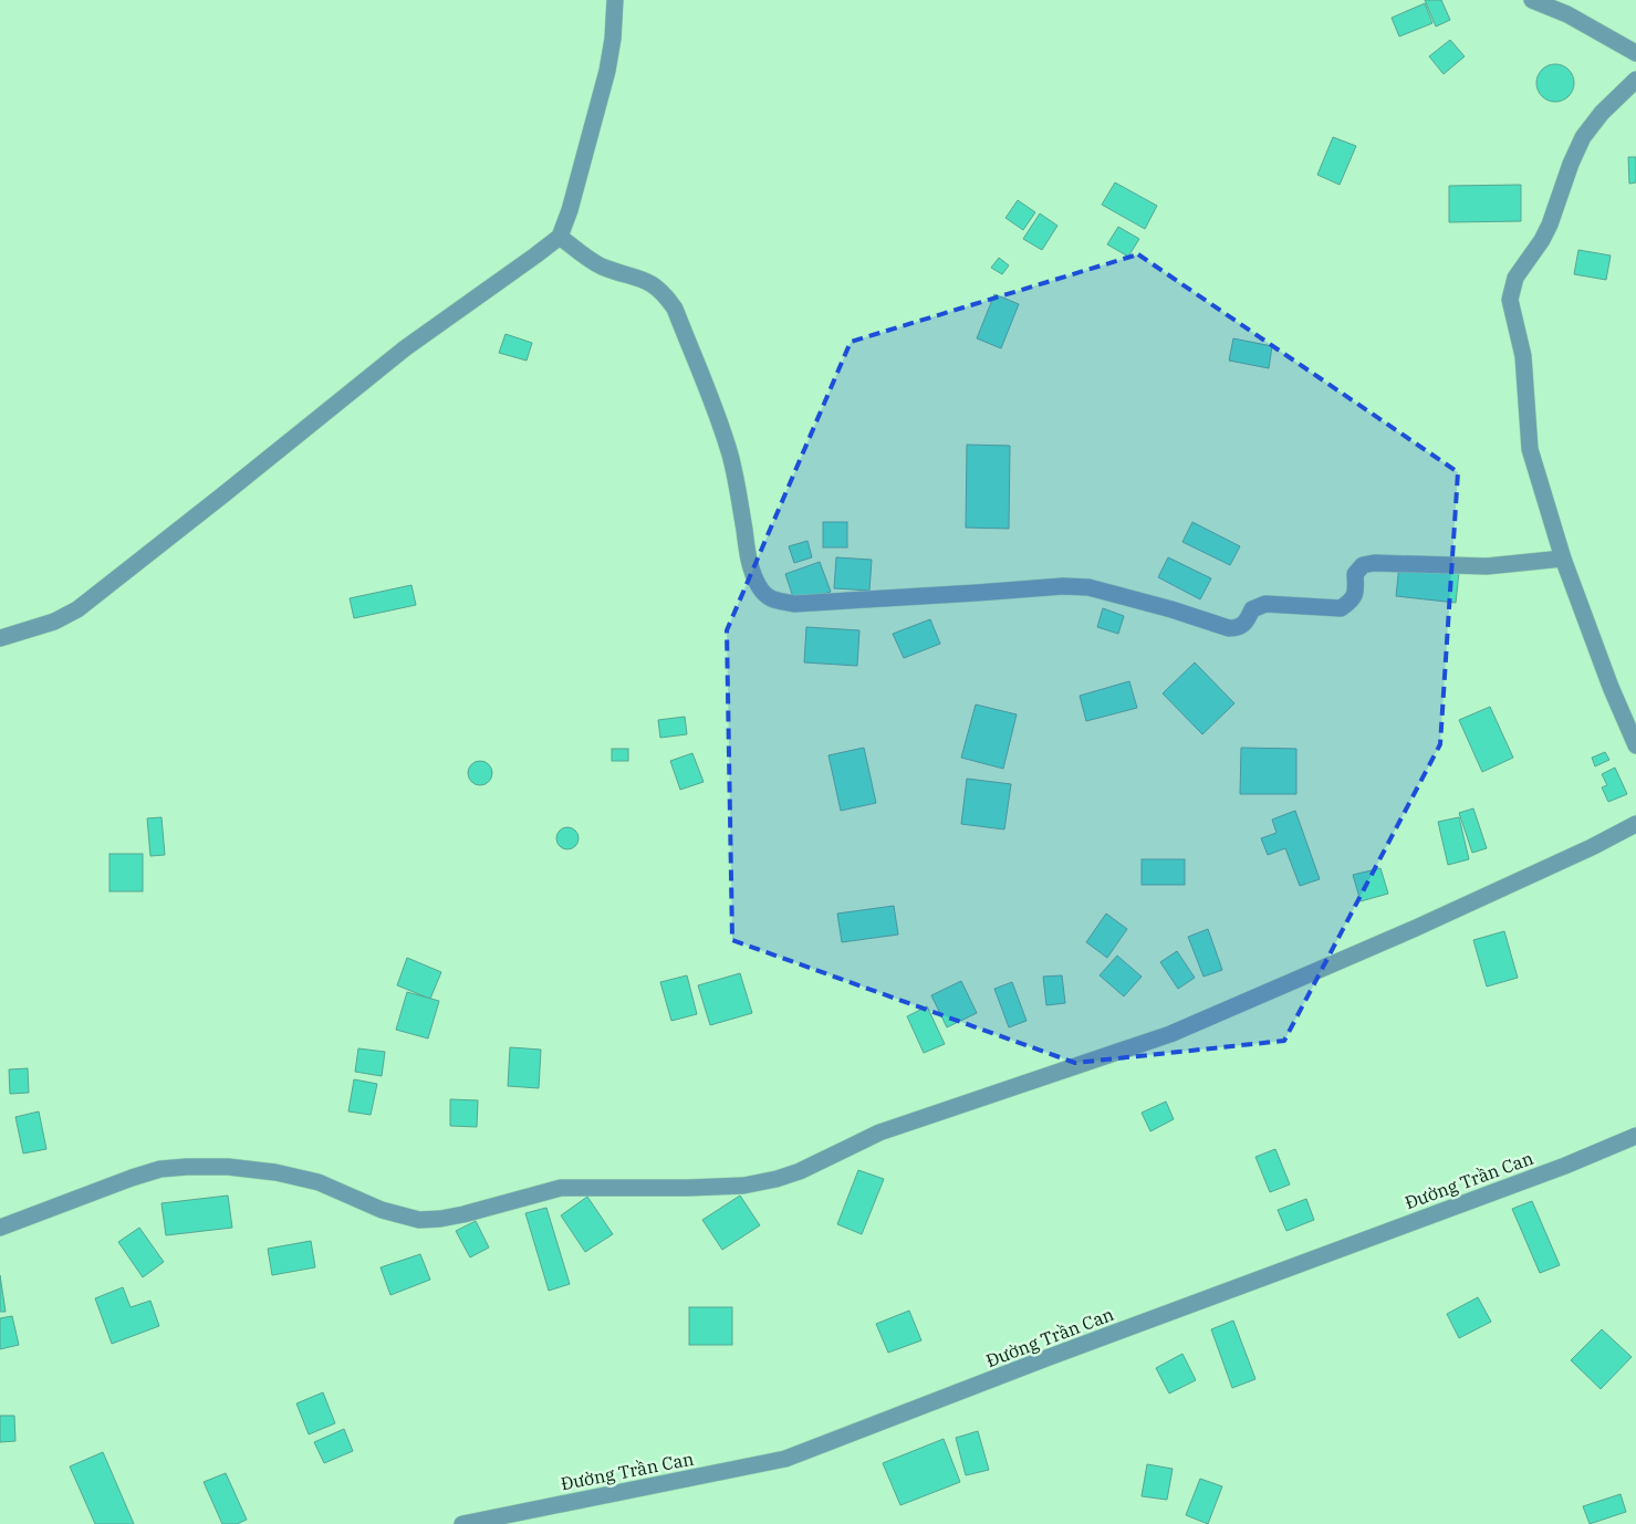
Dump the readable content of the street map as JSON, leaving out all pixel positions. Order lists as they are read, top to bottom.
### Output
{
  "streets": {
    "street": ["Đường Trần Can"]
  }
}
